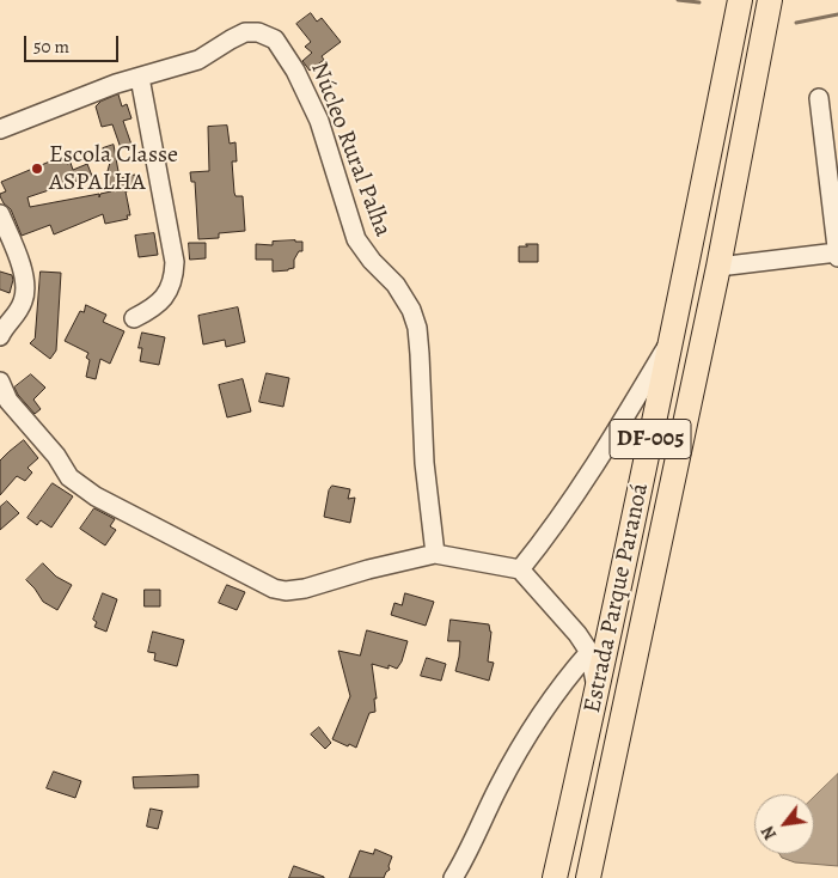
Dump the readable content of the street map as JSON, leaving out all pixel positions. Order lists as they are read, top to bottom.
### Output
{
  "streets": {
    "main road": ["DF-005", "Estrada Parque Paranoá"],
    "street": ["Núcleo Rural Palha"]
  },
  "places": ["Escola Classe ASPALHA"],
  "scale_bar": "50 m",
  "north": "bottom left"
}
